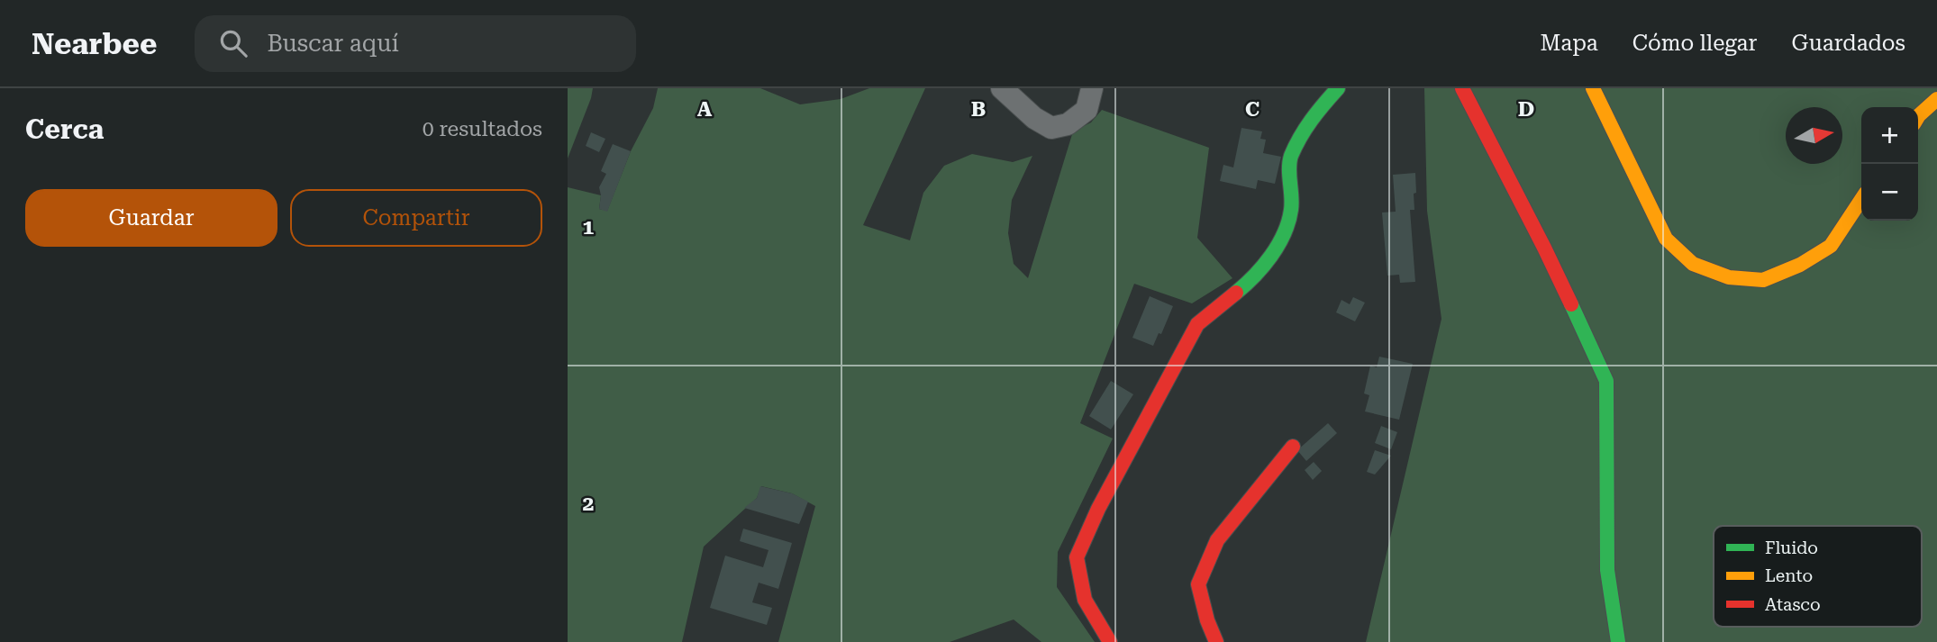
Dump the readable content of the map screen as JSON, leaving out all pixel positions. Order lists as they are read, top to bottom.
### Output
{
  "legend": ["Fluido", "Lento", "Atasco"],
  "north": "right",
  "page": {
    "header": "Nearbee",
    "search": "Buscar aquí",
    "nav": ["Mapa", "Cómo llegar", "Guardados"],
    "heading": ["Cerca", "0 resultados"],
    "map_buttons": ["+", "−"],
    "buttons": ["Guardar", "Compartir"]
  },
  "grid": {
    "columns": [
      "A",
      "B",
      "C",
      "D"
    ],
    "rows": ["1", "2"]
  }
}
